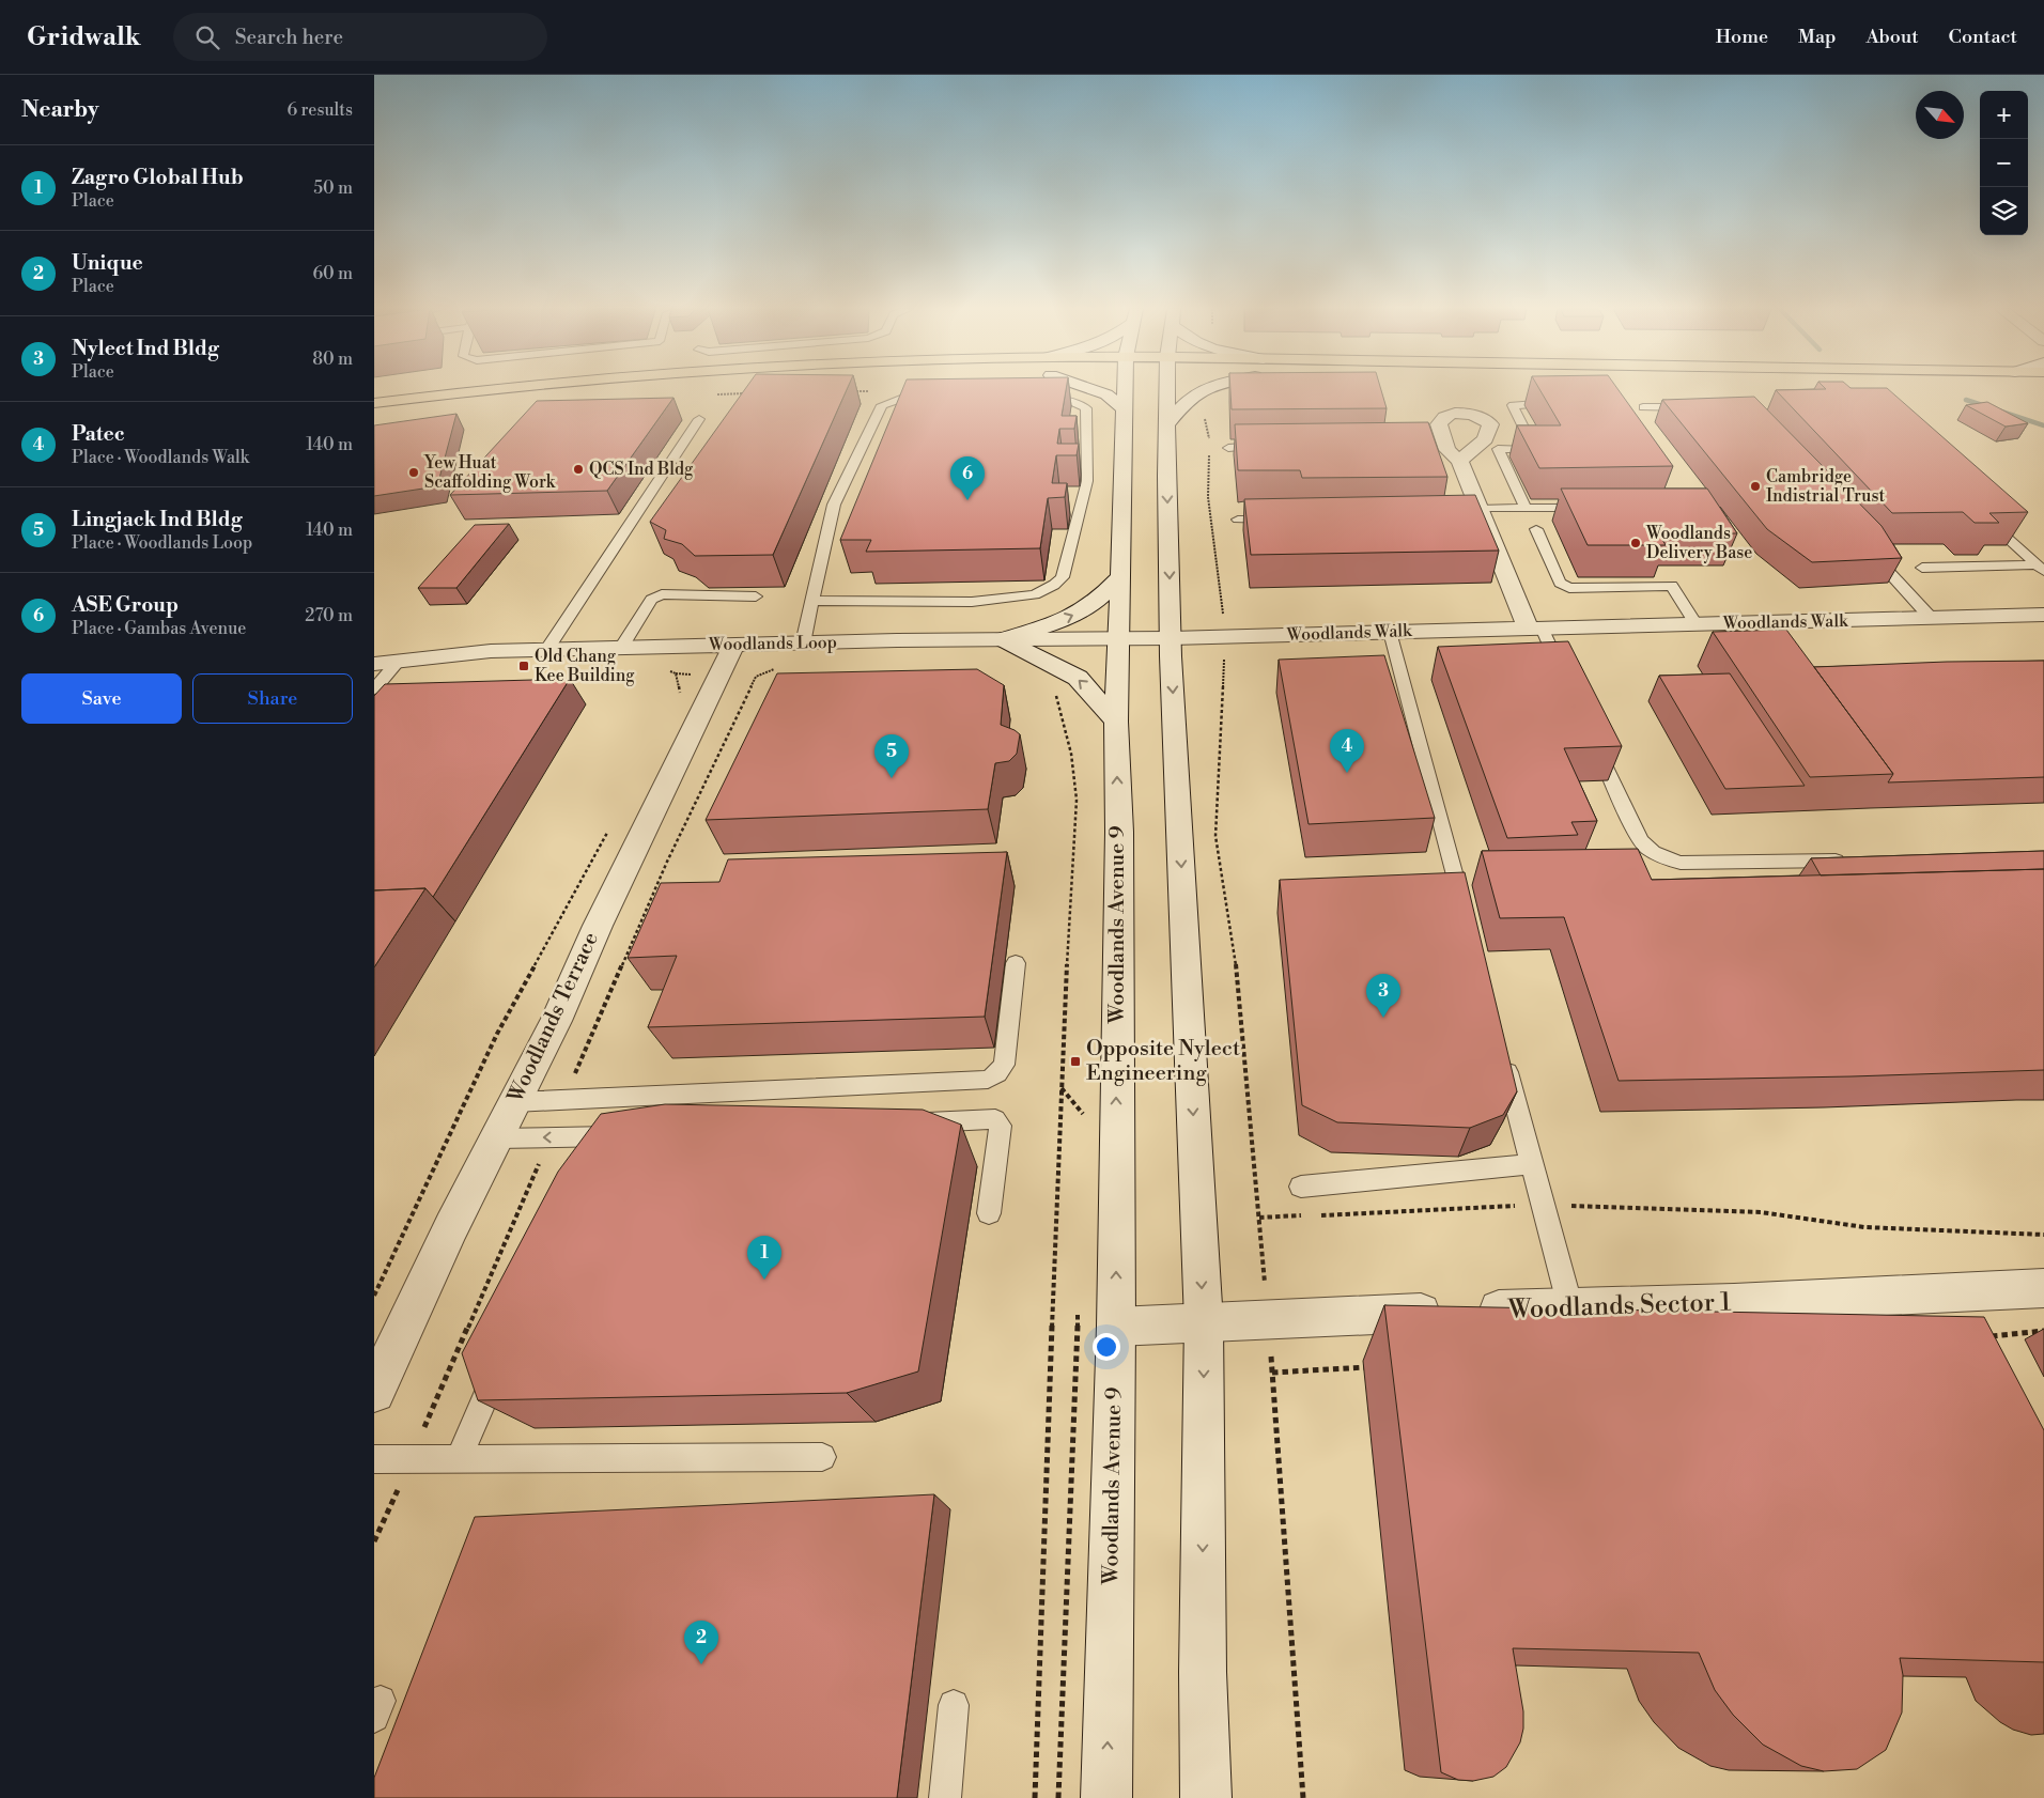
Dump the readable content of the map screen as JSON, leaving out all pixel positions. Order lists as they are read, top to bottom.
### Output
{
  "streets": {
    "main road": [
      "Woodlands Walk",
      "Woodlands Loop",
      "Woodlands Avenue 9",
      "Woodlands Terrace",
      "Woodlands Sector 1"
    ]
  },
  "crossings": [
    ["Woodlands Walk", "Woodlands Loop"],
    ["Woodlands Loop", "Woodlands Avenue 9"],
    ["Woodlands Loop", "Woodlands Terrace"],
    ["Woodlands Avenue 9", "Woodlands Sector 1"]
  ],
  "places": {
    "other": [
      "QCS Ind Bldg",
      "Yew Huat Scaffolding Work",
      "Cambridge Indistrial Trust",
      "Woodlands Delivery Base"
    ],
    "transit": ["Old Chang Kee Building", "Opposite Nylect Engineering"]
  },
  "north": "bottom right",
  "page": {
    "header": "Gridwalk",
    "search": "Search here",
    "nav": [
      "Home",
      "Map",
      "About",
      "Contact"
    ],
    "heading": ["Nearby", "6 results"],
    "map_buttons": ["+", "−"],
    "list": [
      {
        "mark": "1",
        "name": "Zagro Global Hub",
        "note": "Place",
        "value": "50 m"
      },
      {
        "mark": "2",
        "name": "Unique",
        "note": "Place",
        "value": "60 m"
      },
      {
        "mark": "3",
        "name": "Nylect Ind Bldg",
        "note": "Place",
        "value": "80 m"
      },
      {
        "mark": "4",
        "name": "Patec",
        "note": "Place · Woodlands Walk",
        "value": "140 m"
      },
      {
        "mark": "5",
        "name": "Lingjack Ind Bldg",
        "note": "Place · Woodlands Loop",
        "value": "140 m"
      },
      {
        "mark": "6",
        "name": "ASE Group",
        "note": "Place · Gambas Avenue",
        "value": "270 m"
      }
    ],
    "pins": [
      "6",
      "4",
      "5",
      "3",
      "1",
      "2"
    ],
    "buttons": ["Save", "Share"]
  }
}
